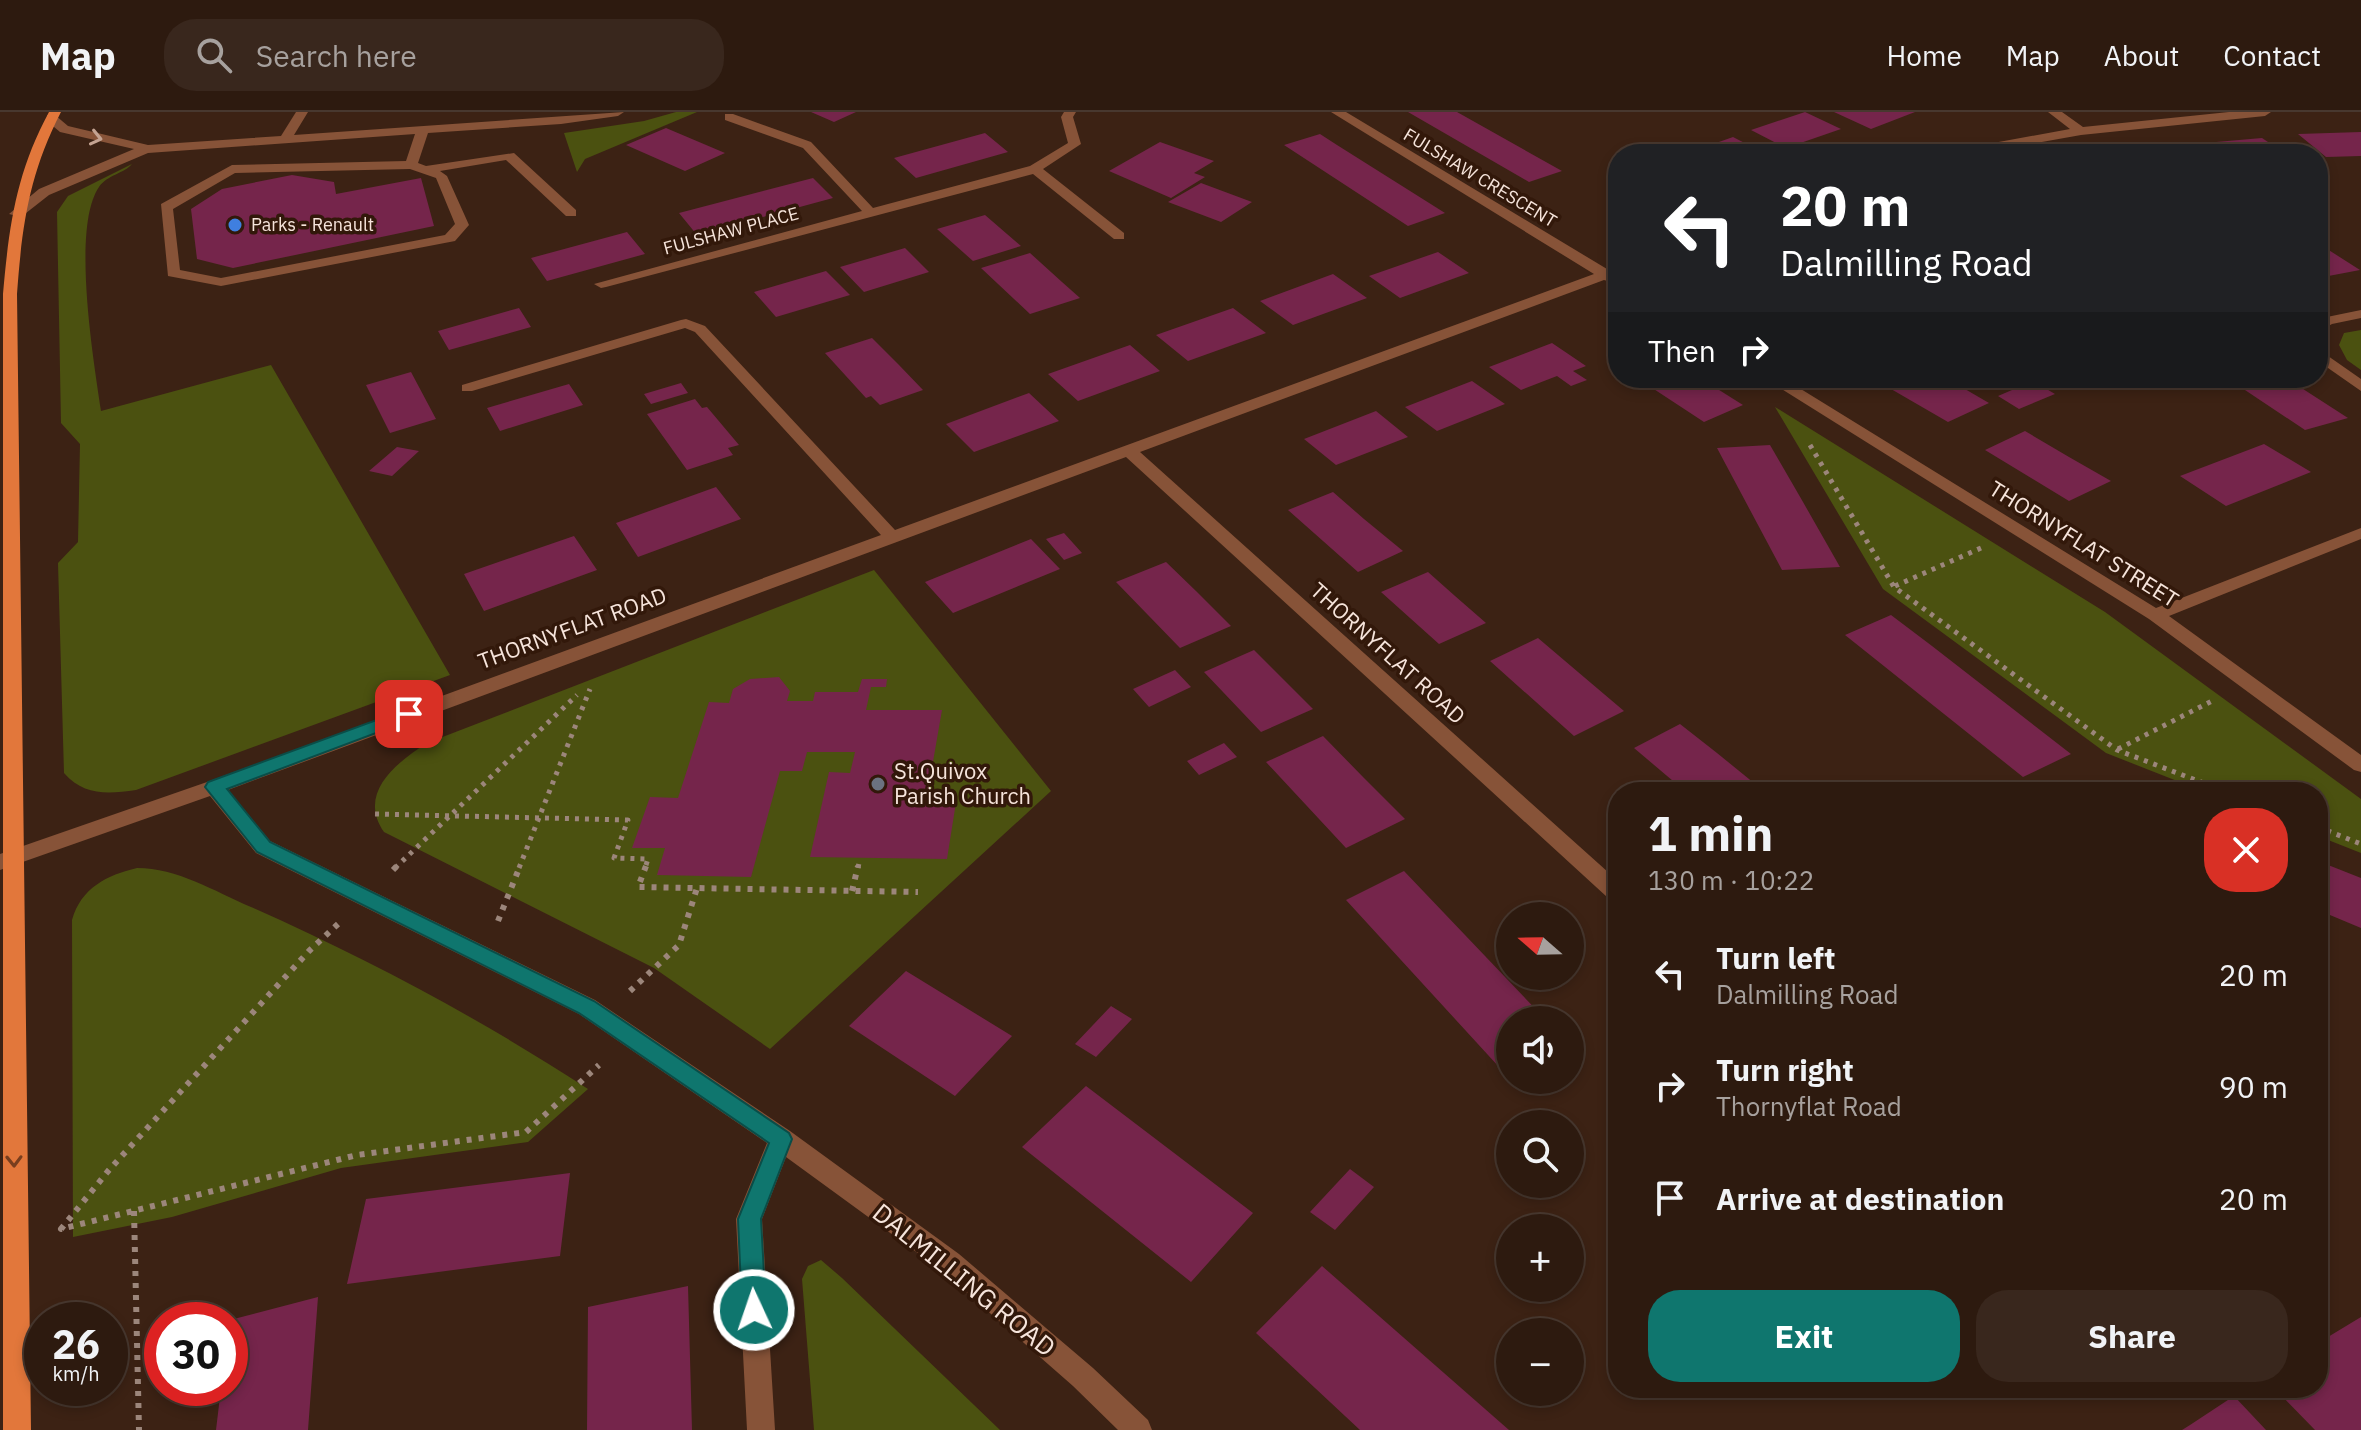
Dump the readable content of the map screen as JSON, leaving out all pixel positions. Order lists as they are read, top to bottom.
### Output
{
  "streets": {
    "street": [
      "FULSHAW CRESCENT",
      "FULSHAW PLACE",
      "THORNYFLAT STREET",
      "THORNYFLAT ROAD",
      "DALMILLING ROAD"
    ]
  },
  "crossings": [
    ["THORNYFLAT ROAD", "DALMILLING ROAD"]
  ],
  "places": ["Parks - Renault", "St.Quivox Parish Church"],
  "north": "left",
  "page": {
    "header": "Map",
    "search": "Search here",
    "nav": [
      "Home",
      "Map",
      "About",
      "Contact"
    ],
    "turn": ["20 m", "Dalmilling Road"],
    "then": "Then",
    "heading": ["1 min", "130 m · 10:22"],
    "map_buttons": ["+", "−"],
    "list": [
      {
        "name": "Turn left",
        "note": "Dalmilling Road",
        "value": "20 m"
      },
      {
        "name": "Turn right",
        "note": "Thornyflat Road",
        "value": "90 m"
      },
      {
        "name": "Arrive at destination",
        "value": "20 m"
      }
    ],
    "buttons": ["Exit", "Share"],
    "speed": "26 km/h",
    "limit": "30"
  }
}
